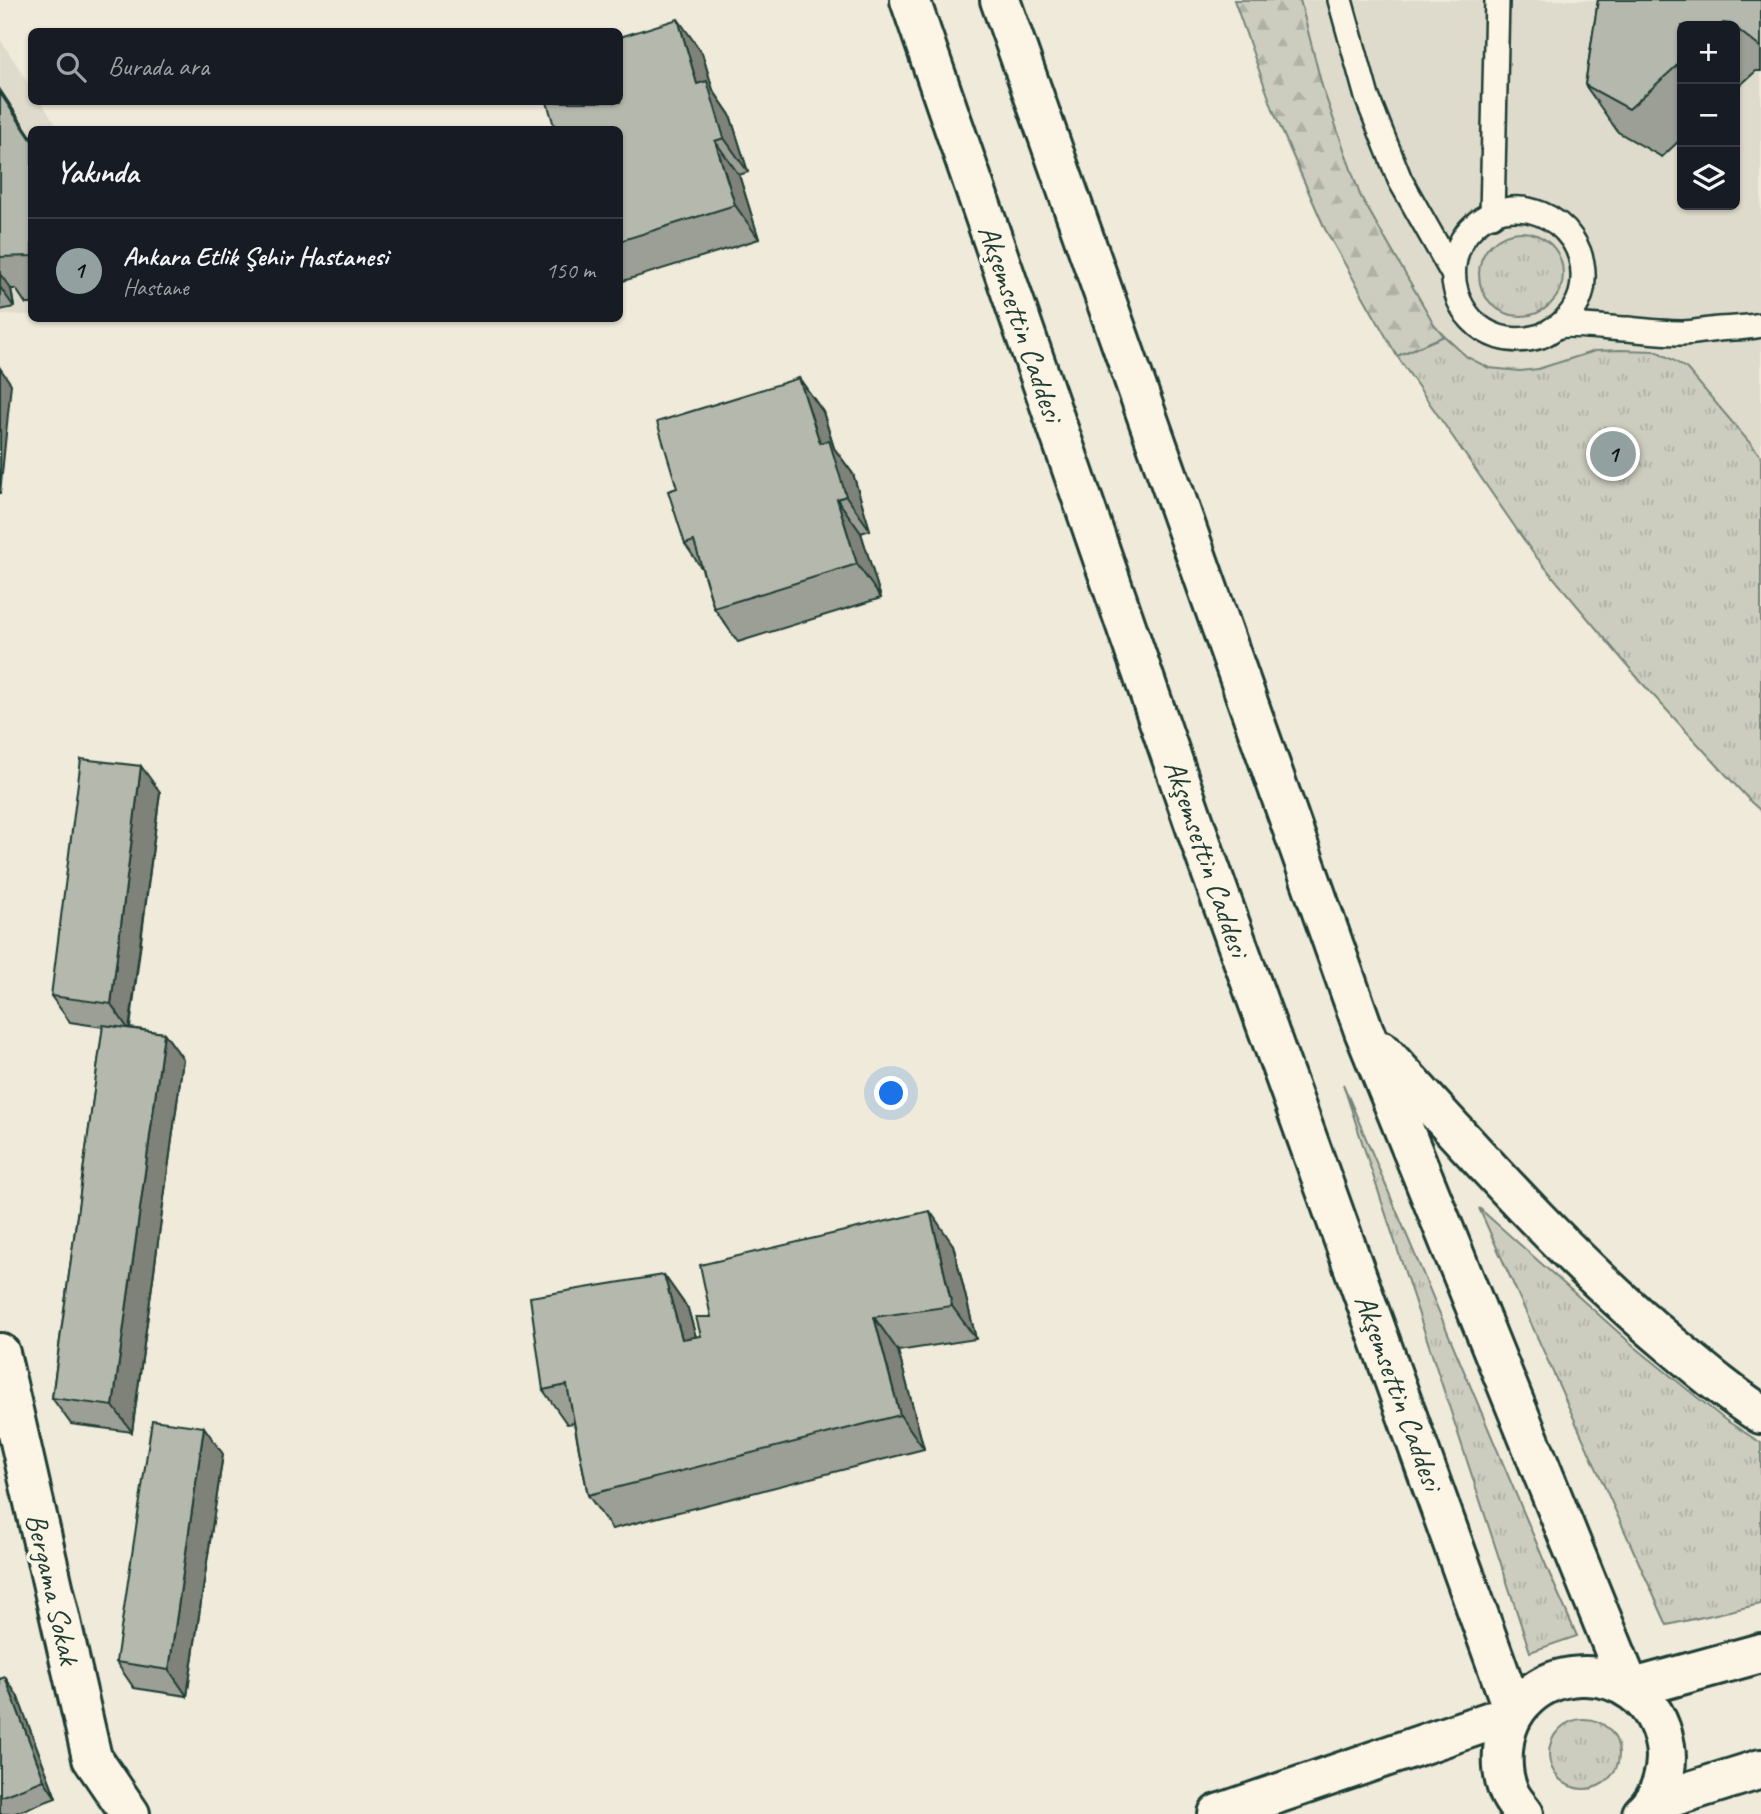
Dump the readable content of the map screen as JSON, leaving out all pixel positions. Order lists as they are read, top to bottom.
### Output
{
  "streets": {
    "main road": ["Akşemsettin Caddesi", "Bergama Sokak"]
  },
  "page": {
    "map_buttons": ["+", "−"],
    "search": "Burada ara",
    "heading": "Yakında",
    "list": [
      {
        "mark": "1",
        "name": "Ankara Etlik Şehir Hastanesi",
        "note": "Hastane",
        "value": "150 m"
      }
    ],
    "pins": "1"
  }
}
